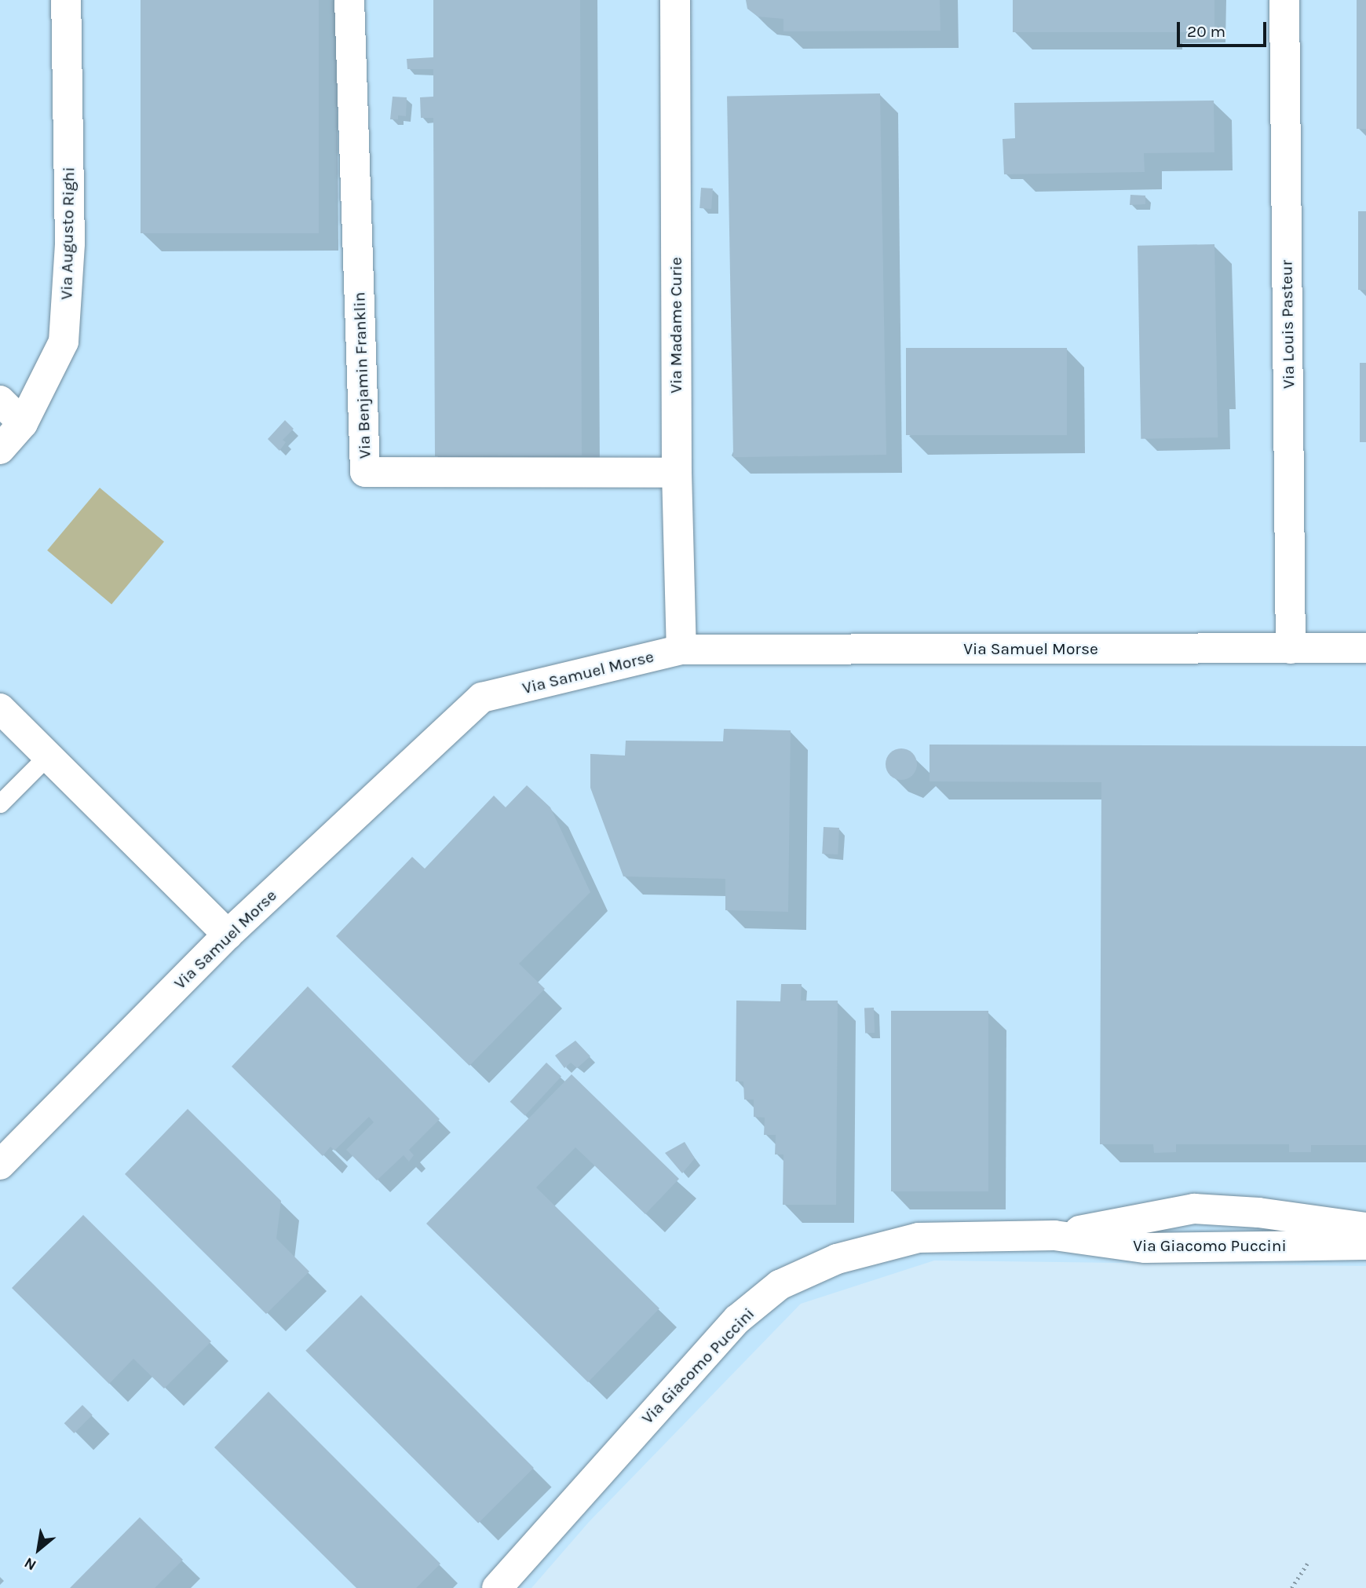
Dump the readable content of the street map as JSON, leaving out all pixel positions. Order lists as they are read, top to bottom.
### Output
{
  "streets": {
    "street": [
      "Via Augusto Righi",
      "Via Louis Pasteur",
      "Via Madame Curie",
      "Via Benjamin Franklin",
      "Via Samuel Morse",
      "Via Giacomo Puccini"
    ]
  },
  "crossings": [
    ["Via Louis Pasteur", "Via Samuel Morse"],
    ["Via Madame Curie", "Via Benjamin Franklin"],
    ["Via Madame Curie", "Via Samuel Morse"]
  ],
  "scale_bar": "20 m",
  "north": "bottom left"
}
